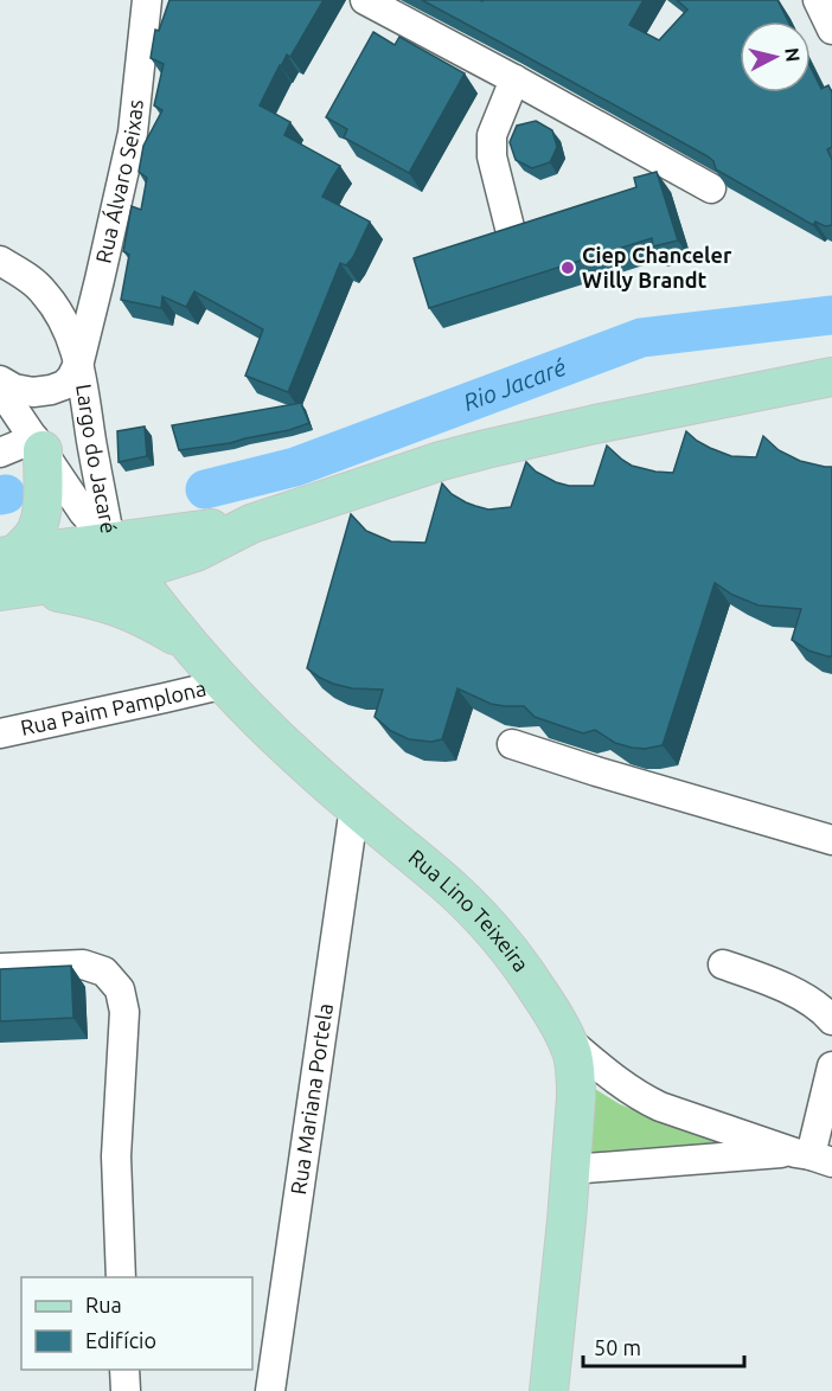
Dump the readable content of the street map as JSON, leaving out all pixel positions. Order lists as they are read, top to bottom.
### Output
{
  "streets": {
    "main road": ["Rua Lino Teixeira"],
    "street": [
      "Rua Álvaro Seixas",
      "Largo do Jacaré",
      "Rua Paim Pamplona",
      "Rua Mariana Portela"
    ]
  },
  "crossings": [
    ["Rua Álvaro Seixas", "Largo do Jacaré"],
    ["Largo do Jacaré", "Rua Lino Teixeira"],
    ["Rua Paim Pamplona", "Rua Lino Teixeira"],
    ["Rua Lino Teixeira", "Rua Mariana Portela"]
  ],
  "water": ["Rio Jacaré"],
  "places": ["Ciep Chanceler Willy Brandt"],
  "legend": ["Rua", "Edifício"],
  "scale_bar": "50 m",
  "north": "right"
}
